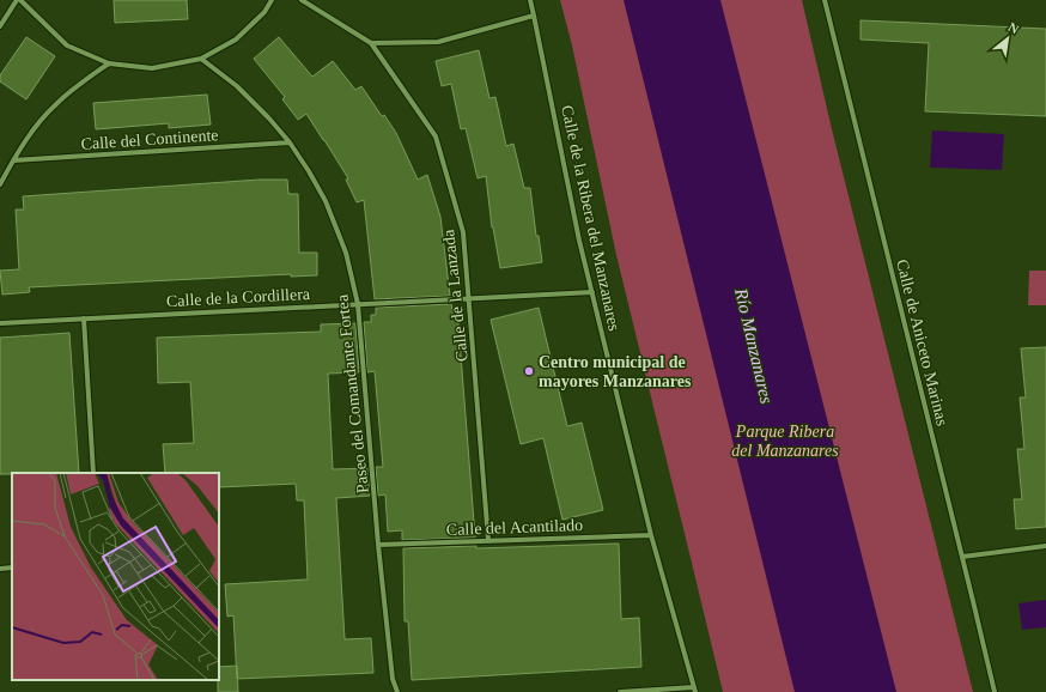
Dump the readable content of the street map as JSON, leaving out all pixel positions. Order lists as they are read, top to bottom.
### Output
{
  "streets": {
    "street": [
      "Calle del Continente",
      "Calle de la Ribera del Manzanares",
      "Calle de la Lanzada",
      "Calle de la Cordillera",
      "Calle de Aniceto Marinas",
      "Paseo del Comandante Fortea",
      "Calle del Acantilado"
    ]
  },
  "crossings": [
    ["Calle del Continente", "Paseo del Comandante Fortea"],
    ["Calle de la Ribera del Manzanares", "Calle de la Cordillera"],
    ["Calle de la Ribera del Manzanares", "Calle del Acantilado"],
    ["Calle de la Lanzada", "Calle de la Cordillera"],
    ["Calle de la Lanzada", "Calle del Acantilado"],
    ["Calle de la Cordillera", "Paseo del Comandante Fortea"],
    ["Paseo del Comandante Fortea", "Calle del Acantilado"]
  ],
  "water": ["Río Manzanares"],
  "parks": ["Parque Ribera del Manzanares"],
  "places": ["Centro municipal de mayores Manzanares"],
  "north": "top right"
}
